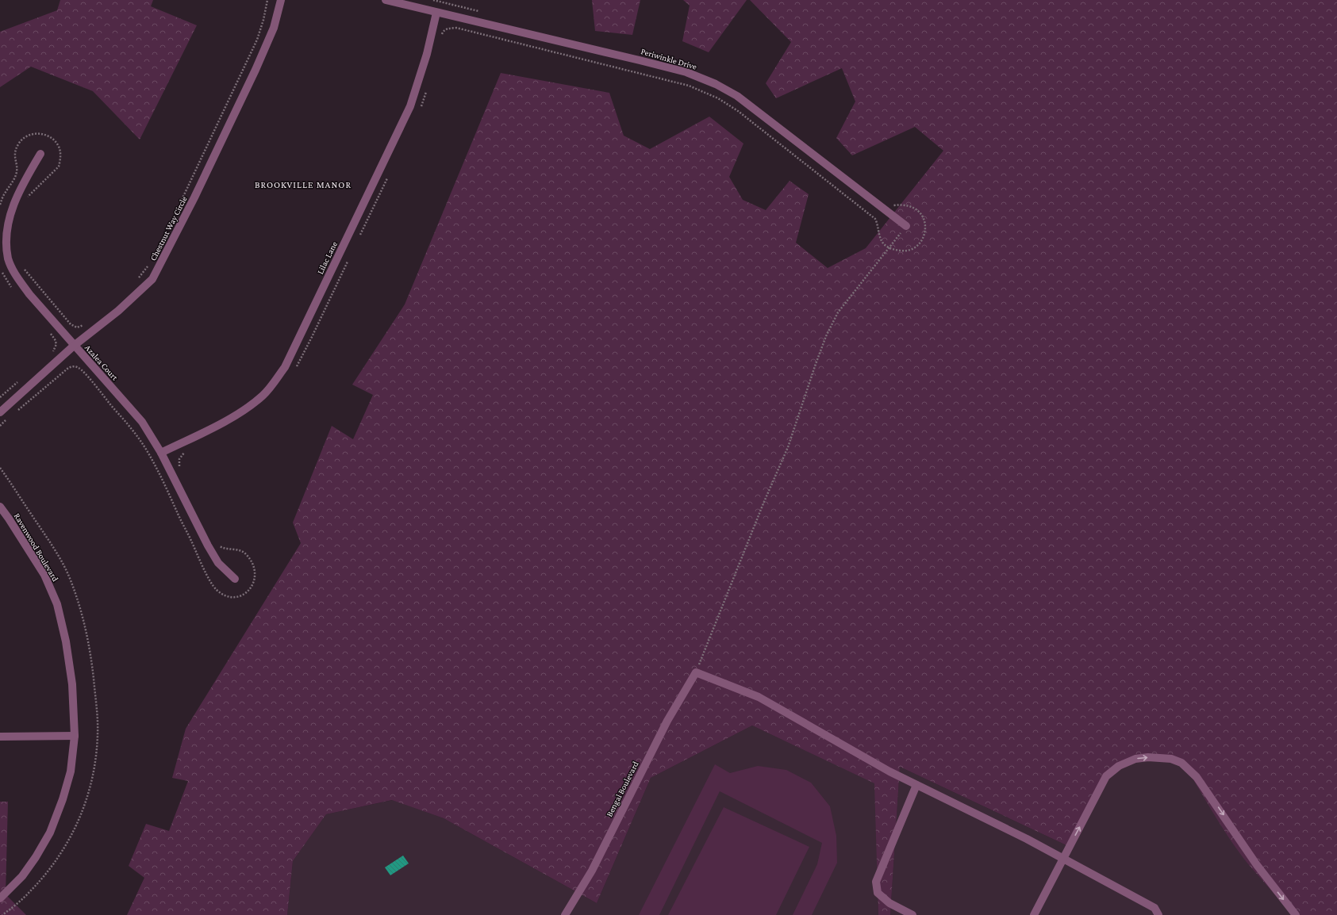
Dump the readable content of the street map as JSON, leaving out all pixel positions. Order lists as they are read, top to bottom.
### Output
{
  "streets": {
    "street": [
      "Periwinkle Drive",
      "Chestnut Way Circle",
      "Lilac Lane",
      "Azalea Court",
      "Ravenwood Boulevard",
      "Bengal Boulevard"
    ]
  },
  "crossings": [
    ["Periwinkle Drive", "Lilac Lane"],
    ["Chestnut Way Circle", "Azalea Court"],
    ["Lilac Lane", "Azalea Court"]
  ],
  "districts": ["BROOKVILLE MANOR"]
}
